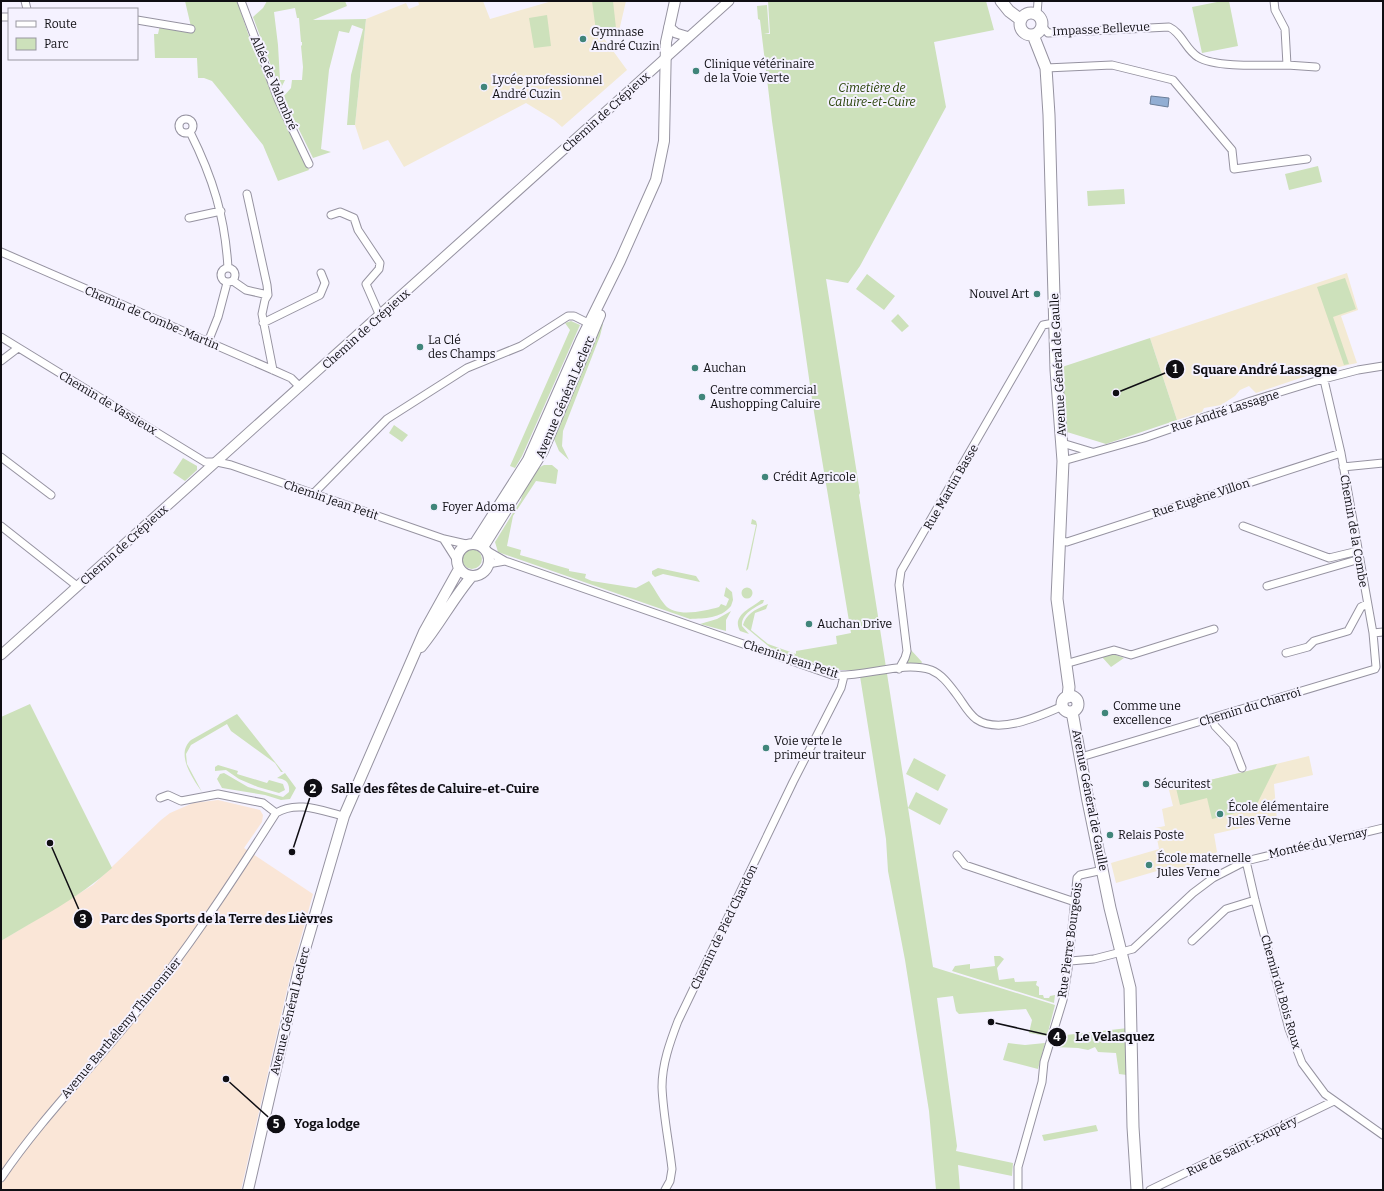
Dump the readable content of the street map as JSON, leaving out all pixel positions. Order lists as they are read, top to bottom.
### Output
{
  "streets": {
    "main road": ["Avenue Général de Gaulle", "Avenue Général Leclerc"],
    "street": [
      "Impasse Bellevue",
      "Allée de Valombré",
      "Chemin de Crépieux",
      "Chemin de Combe-Martin",
      "Chemin de Vassieux",
      "Rue André Lassagne",
      "Rue Martin Basse",
      "Rue Eugène Villon",
      "Chemin Jean Petit",
      "Chemin de la Combe",
      "Chemin du Charroi",
      "Montée du Vernay",
      "Chemin de Pied Chardon",
      "Rue Pierre Bourgeois",
      "Chemin du Bois Roux",
      "Avenue Barthélemy Thimonnier",
      "Rue de Saint-Exupéry"
    ]
  },
  "crossings": [
    ["Impasse Bellevue", "Avenue Général de Gaulle"],
    ["Chemin de Crépieux", "Chemin de Combe-Martin"],
    ["Chemin de Crépieux", "Avenue Général Leclerc"],
    ["Chemin de Crépieux", "Chemin de Vassieux"],
    ["Chemin de Crépieux", "Chemin Jean Petit"],
    ["Avenue Général de Gaulle", "Rue André Lassagne"],
    ["Avenue Général de Gaulle", "Rue Martin Basse"],
    ["Avenue Général de Gaulle", "Rue Eugène Villon"],
    ["Avenue Général de Gaulle", "Chemin Jean Petit"],
    ["Avenue Général de Gaulle", "Chemin du Charroi"],
    ["Avenue Général de Gaulle", "Montée du Vernay"],
    ["Avenue Général de Gaulle", "Rue Pierre Bourgeois"],
    ["Avenue Général Leclerc", "Chemin Jean Petit"],
    ["Chemin de Vassieux", "Chemin Jean Petit"],
    ["Rue Martin Basse", "Chemin Jean Petit"],
    ["Chemin Jean Petit", "Chemin de Pied Chardon"],
    ["Chemin de la Combe", "Chemin du Charroi"],
    ["Montée du Vernay", "Rue Pierre Bourgeois"],
    ["Montée du Vernay", "Chemin du Bois Roux"],
    ["Chemin du Bois Roux", "Rue de Saint-Exupéry"]
  ],
  "parks": ["Cimetière de Caluire-et-Cuire"],
  "places": [
    "Gymnase André Cuzin",
    "Clinique vétérinaire de la Voie Verte",
    "Lycée professionnel André Cuzin",
    "Nouvel Art",
    "La Clé des Champs",
    "Auchan",
    "Square André Lassagne",
    "Centre commercial Aushopping Caluire",
    "Crédit Agricole",
    "Foyer Adoma",
    "Auchan Drive",
    "Comme une excellence",
    "Voie verte le primeur traiteur",
    "Sécuritest",
    "École élémentaire Jules Verne",
    "Relais Poste",
    "Parc des Sports de la Terre des Lièvres",
    "Salle des fêtes de Caluire-et-Cuire",
    "École maternelle Jules Verne",
    "Le Velasquez",
    "Yoga lodge"
  ],
  "legend": ["Route", "Parc"]
}
